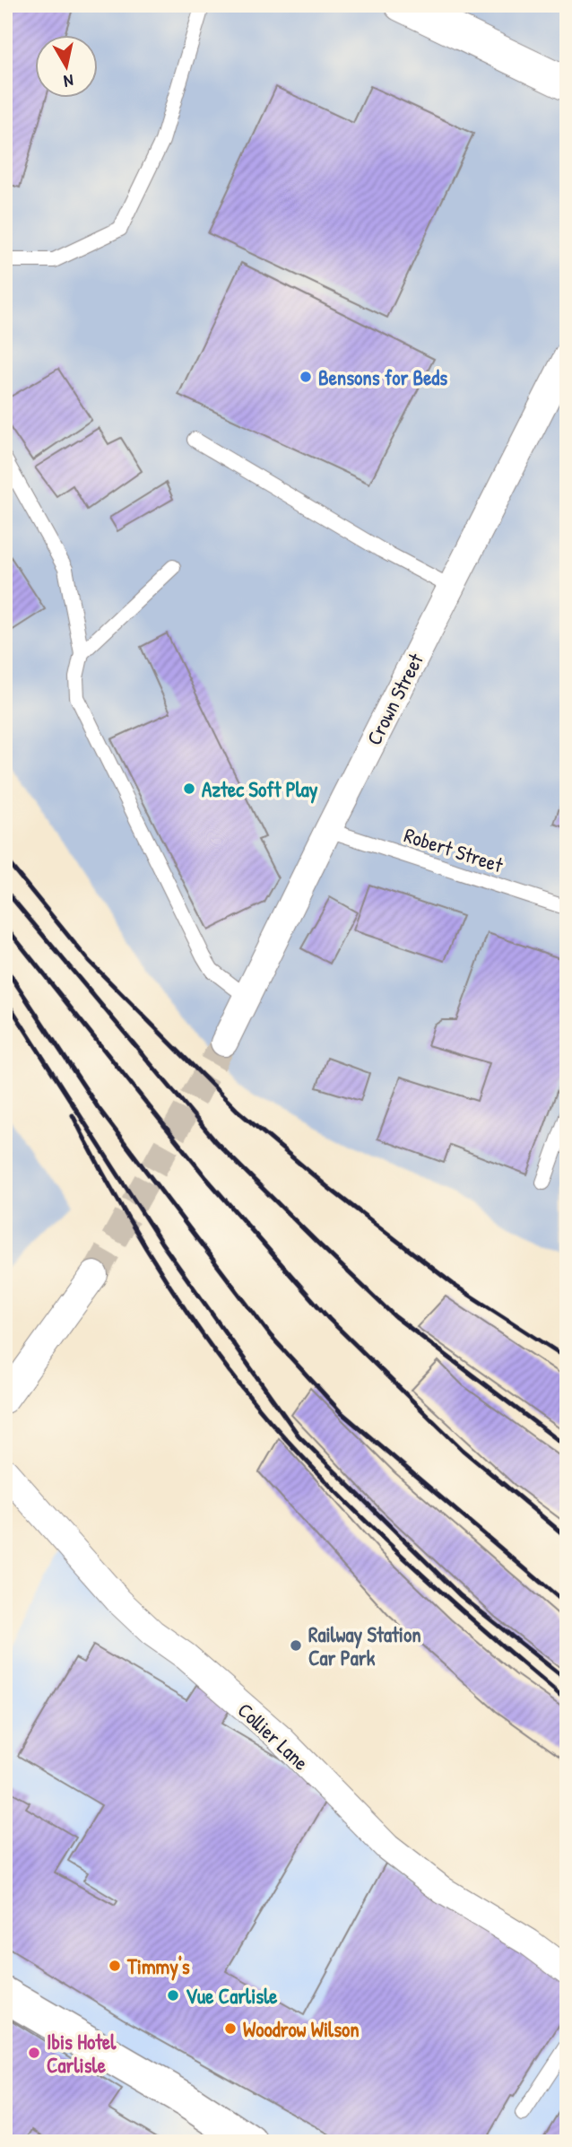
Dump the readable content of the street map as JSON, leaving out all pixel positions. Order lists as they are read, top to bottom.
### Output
{
  "streets": {
    "street": ["Crown Street", "Collier Lane"],
    "lane": ["Robert Street"]
  },
  "crossings": [
    ["Crown Street", "Robert Street"]
  ],
  "places": [
    "Bensons for Beds",
    "Aztec Soft Play",
    "Railway Station Car Park",
    "Timmy's",
    "Vue Carlisle",
    "Woodrow Wilson",
    "Ibis Hotel Carlisle"
  ],
  "north": "bottom"
}
